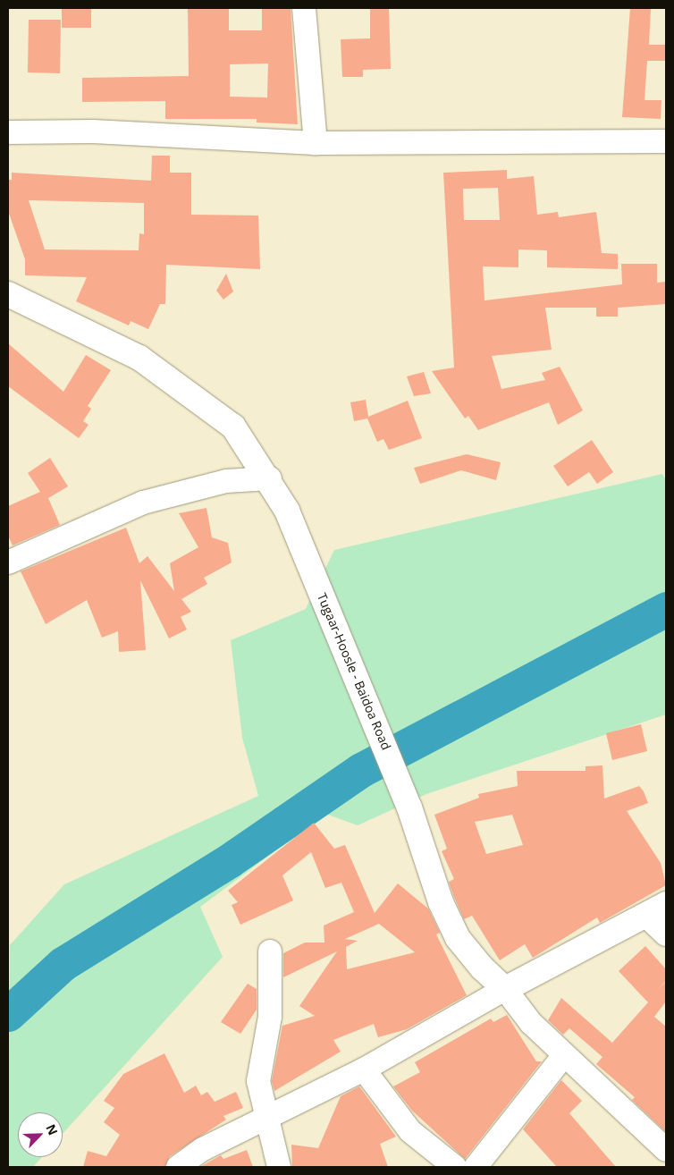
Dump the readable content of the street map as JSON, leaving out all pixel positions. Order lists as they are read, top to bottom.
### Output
{
  "streets": {
    "main road": ["Tugaar-Hoosle - Baidoa Road"]
  },
  "north": "top right"
}
